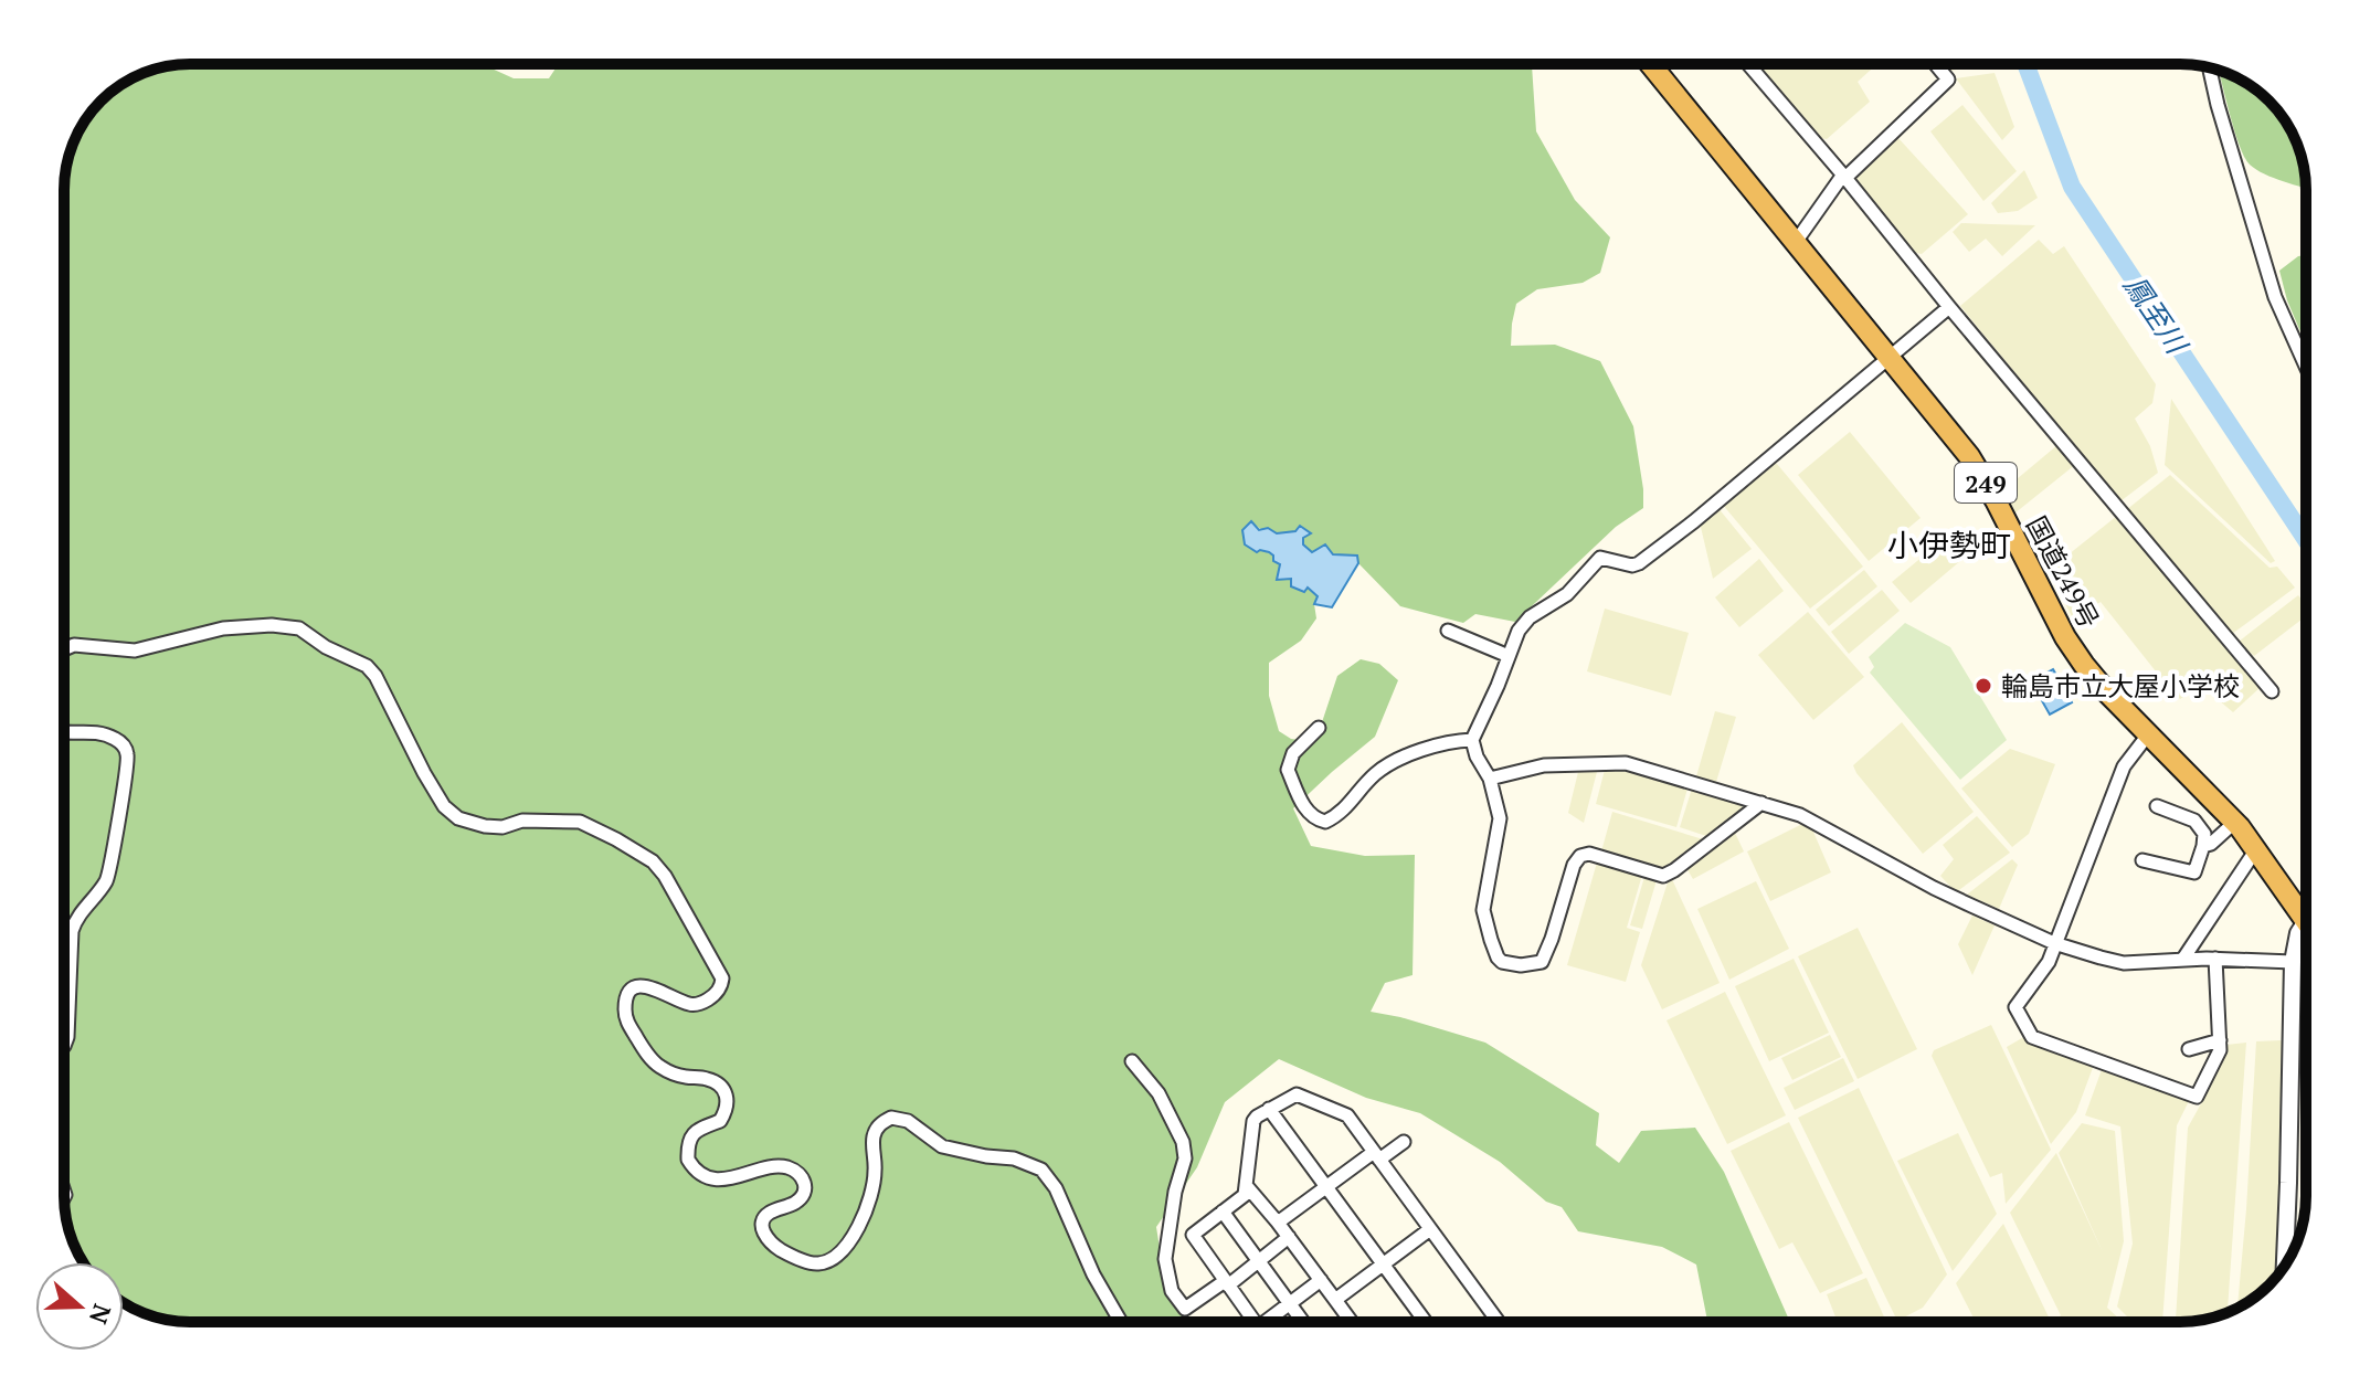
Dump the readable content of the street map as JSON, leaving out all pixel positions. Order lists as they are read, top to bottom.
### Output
{
  "streets": {
    "highway": ["249", "国道249号"]
  },
  "districts": ["小伊勢町"],
  "water": ["鳳至川"],
  "places": ["輪島市立大屋小学校"],
  "north": "right"
}
